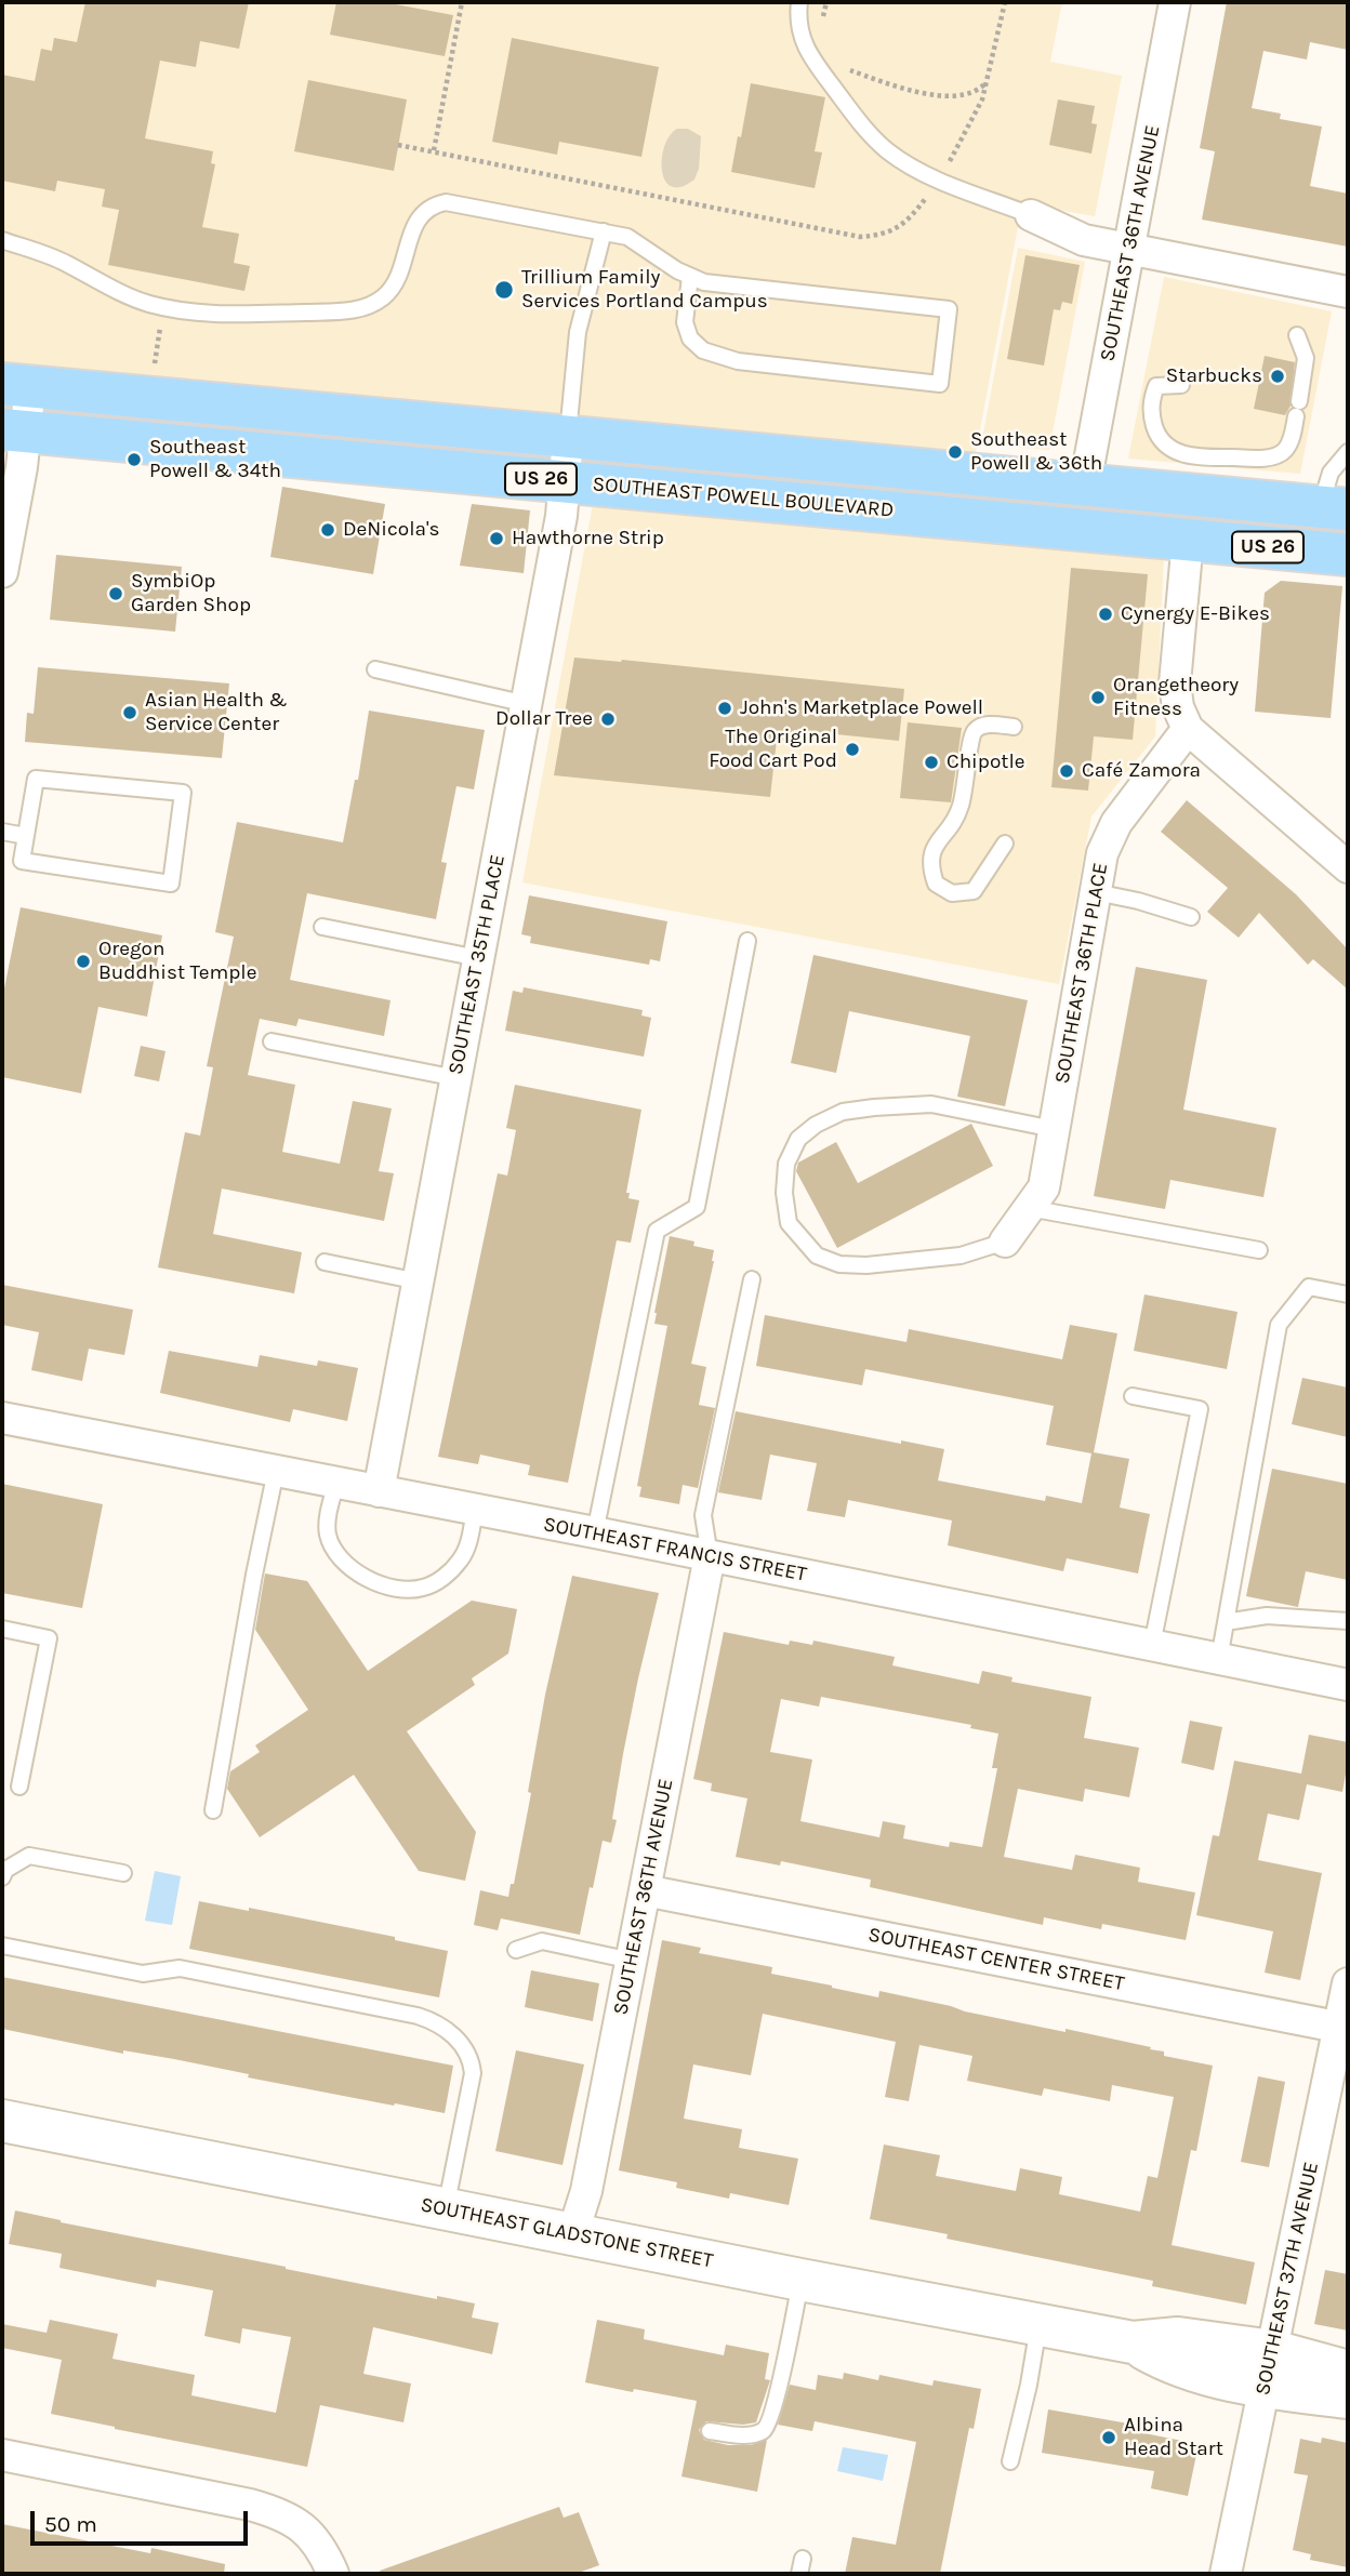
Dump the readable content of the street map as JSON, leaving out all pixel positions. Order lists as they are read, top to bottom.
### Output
{
  "streets": {
    "main road": ["US 26", "SOUTHEAST POWELL BOULEVARD"],
    "street": [
      "SOUTHEAST 36TH AVENUE",
      "SOUTHEAST 35TH PLACE",
      "SOUTHEAST 36TH PLACE",
      "SOUTHEAST FRANCIS STREET",
      "SOUTHEAST CENTER STREET",
      "SOUTHEAST GLADSTONE STREET",
      "SOUTHEAST 37TH AVENUE"
    ]
  },
  "crossings": [
    ["SOUTHEAST 36TH AVENUE", "SOUTHEAST POWELL BOULEVARD"],
    ["SOUTHEAST 36TH AVENUE", "SOUTHEAST FRANCIS STREET"],
    ["SOUTHEAST 36TH AVENUE", "SOUTHEAST CENTER STREET"],
    ["SOUTHEAST 36TH AVENUE", "SOUTHEAST GLADSTONE STREET"],
    ["SOUTHEAST POWELL BOULEVARD", "SOUTHEAST 35TH PLACE"],
    ["SOUTHEAST 35TH PLACE", "SOUTHEAST FRANCIS STREET"],
    ["SOUTHEAST CENTER STREET", "SOUTHEAST 37TH AVENUE"],
    ["SOUTHEAST GLADSTONE STREET", "SOUTHEAST 37TH AVENUE"]
  ],
  "places": [
    "Trillium Family Services Portland Campus",
    "Starbucks",
    "Southeast Powell & 36th",
    "Southeast Powell & 34th",
    "DeNicola's",
    "Hawthorne Strip",
    "SymbiOp Garden Shop",
    "Cynergy E-Bikes",
    "Orangetheory Fitness",
    "John's Marketplace Powell",
    "Asian Health & Service Center",
    "Dollar Tree",
    "The Original Food Cart Pod",
    "Chipotle",
    "Café Zamora",
    "Oregon Buddhist Temple",
    "Albina Head Start"
  ],
  "scale_bar": "50 m"
}
